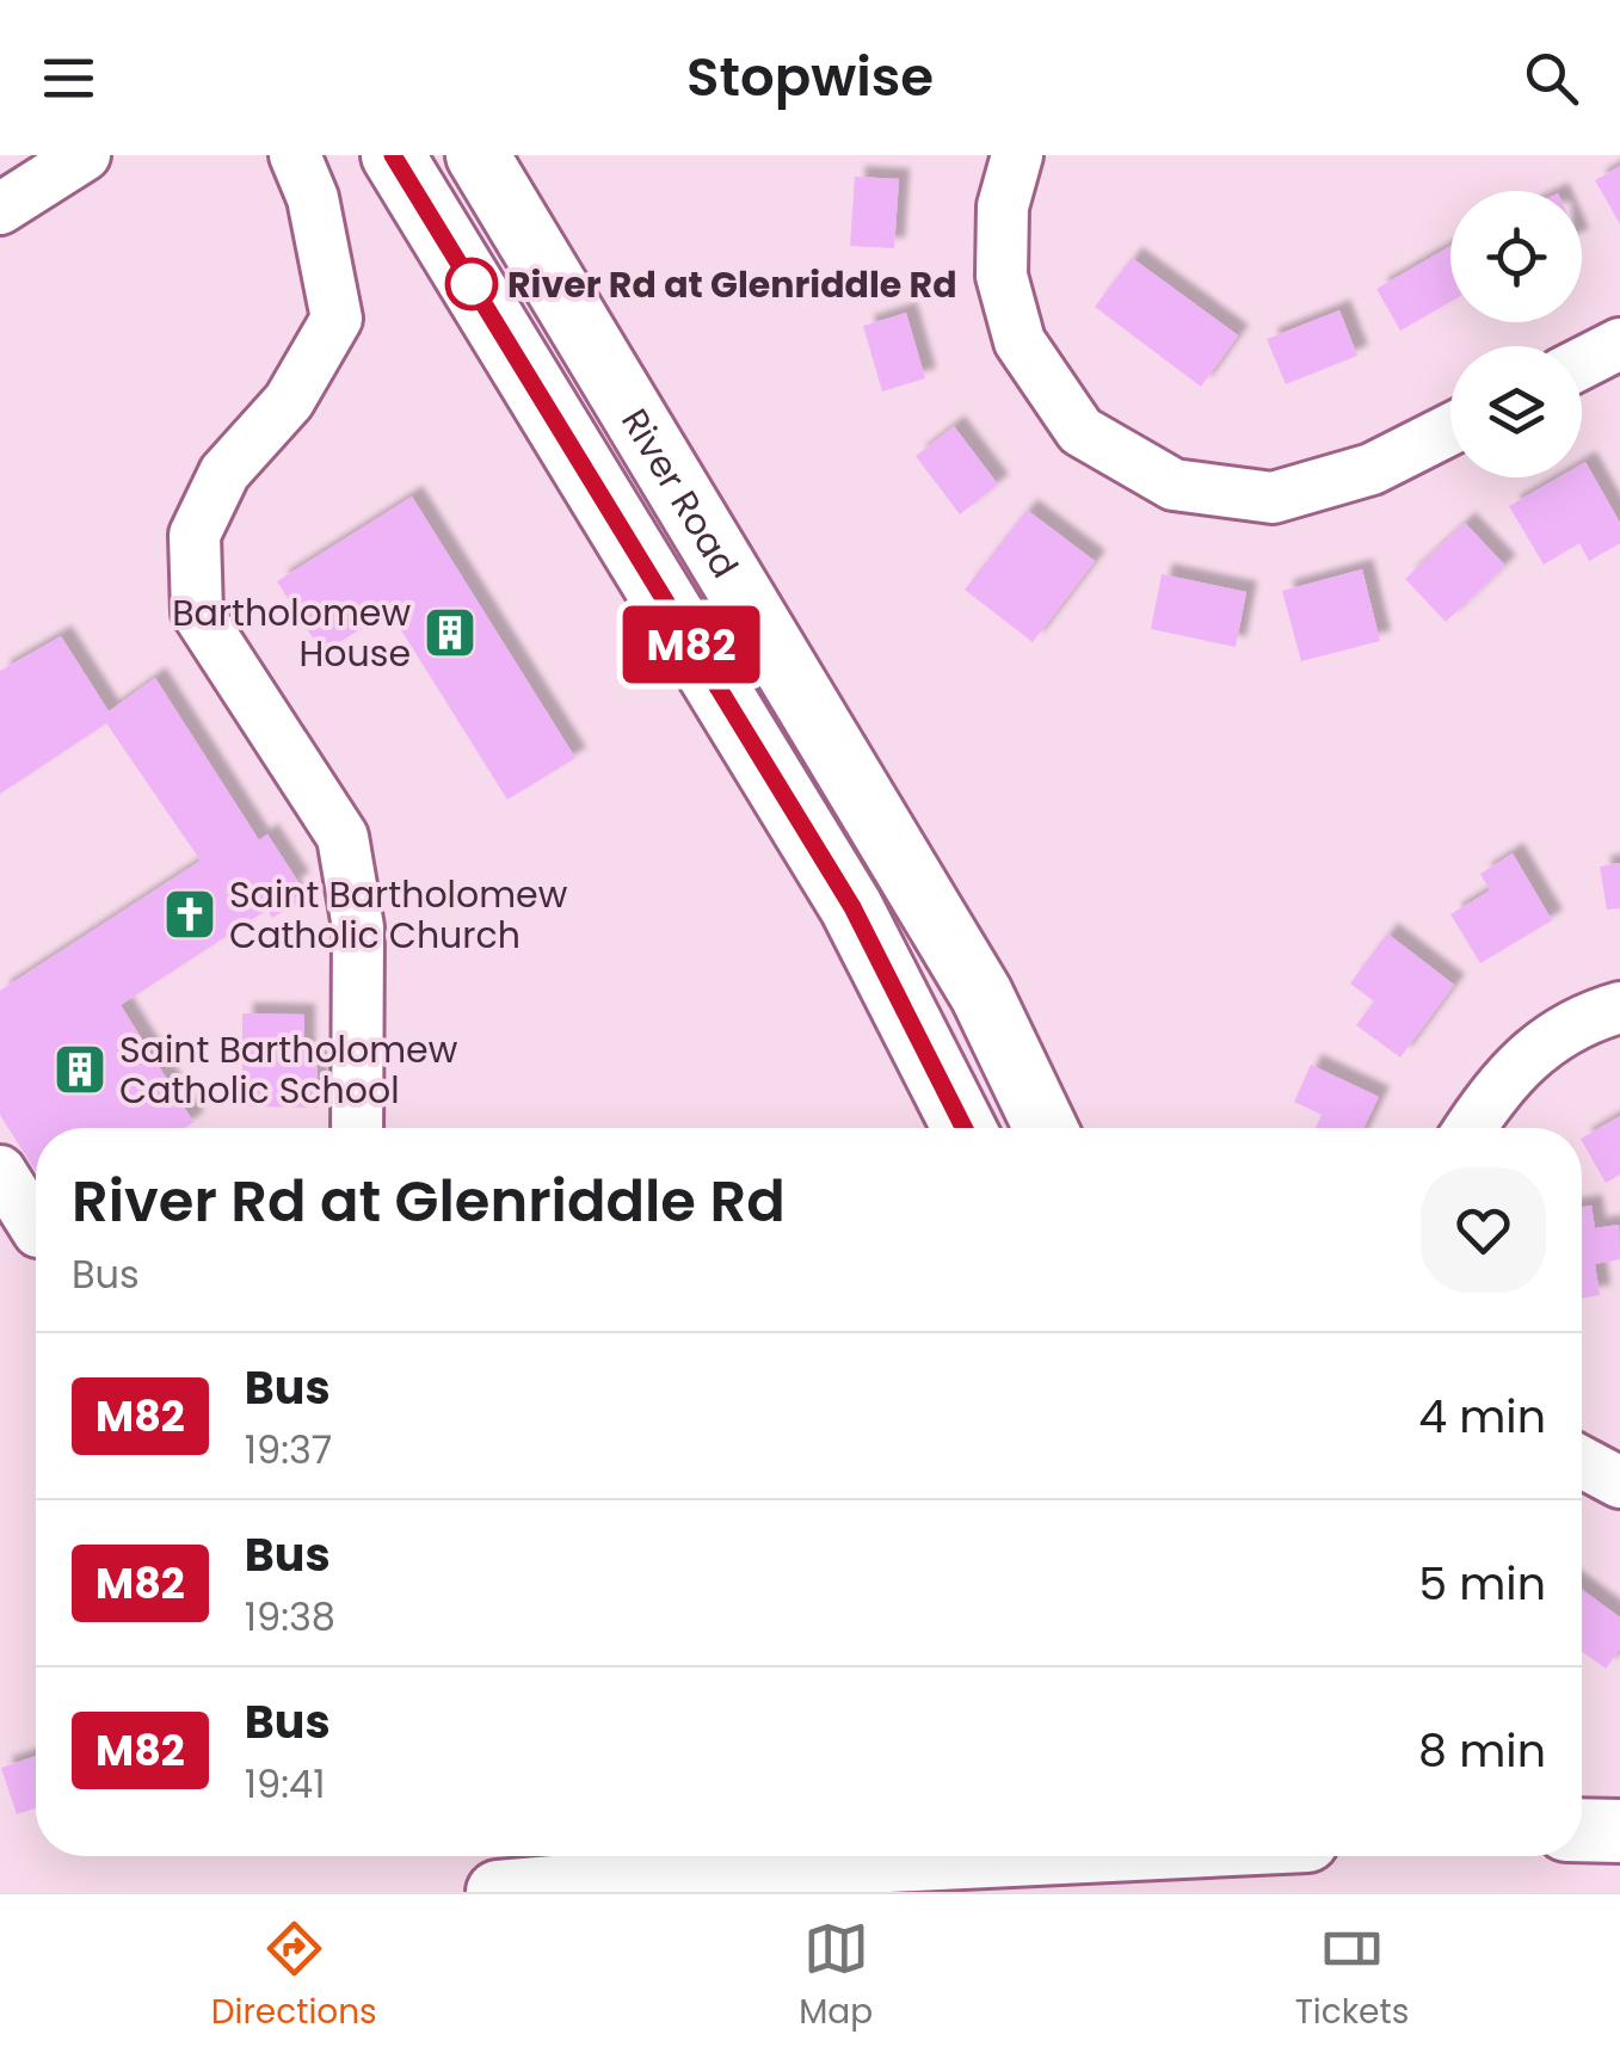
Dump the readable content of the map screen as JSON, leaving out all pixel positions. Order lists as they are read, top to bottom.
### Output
{
  "streets": {
    "main road": ["River Road"]
  },
  "places": {
    "other": ["River Rd at Glenriddle Rd"],
    "building": ["Bartholomew House", "Saint Bartholomew Catholic School"],
    "church": ["Saint Bartholomew Catholic Church"]
  },
  "lines": ["bus line M82"],
  "page": {
    "header": "Stopwise",
    "on_map": "M82",
    "heading": ["River Rd at Glenriddle Rd", "Bus"],
    "list": [
      {
        "mark": "M82",
        "name": "Bus",
        "note": "19:37",
        "value": "4 min"
      },
      {
        "mark": "M82",
        "name": "Bus",
        "note": "19:38",
        "value": "5 min"
      },
      {
        "mark": "M82",
        "name": "Bus",
        "note": "19:41",
        "value": "8 min"
      }
    ],
    "tabs": ["Directions", "Map", "Tickets"]
  }
}
